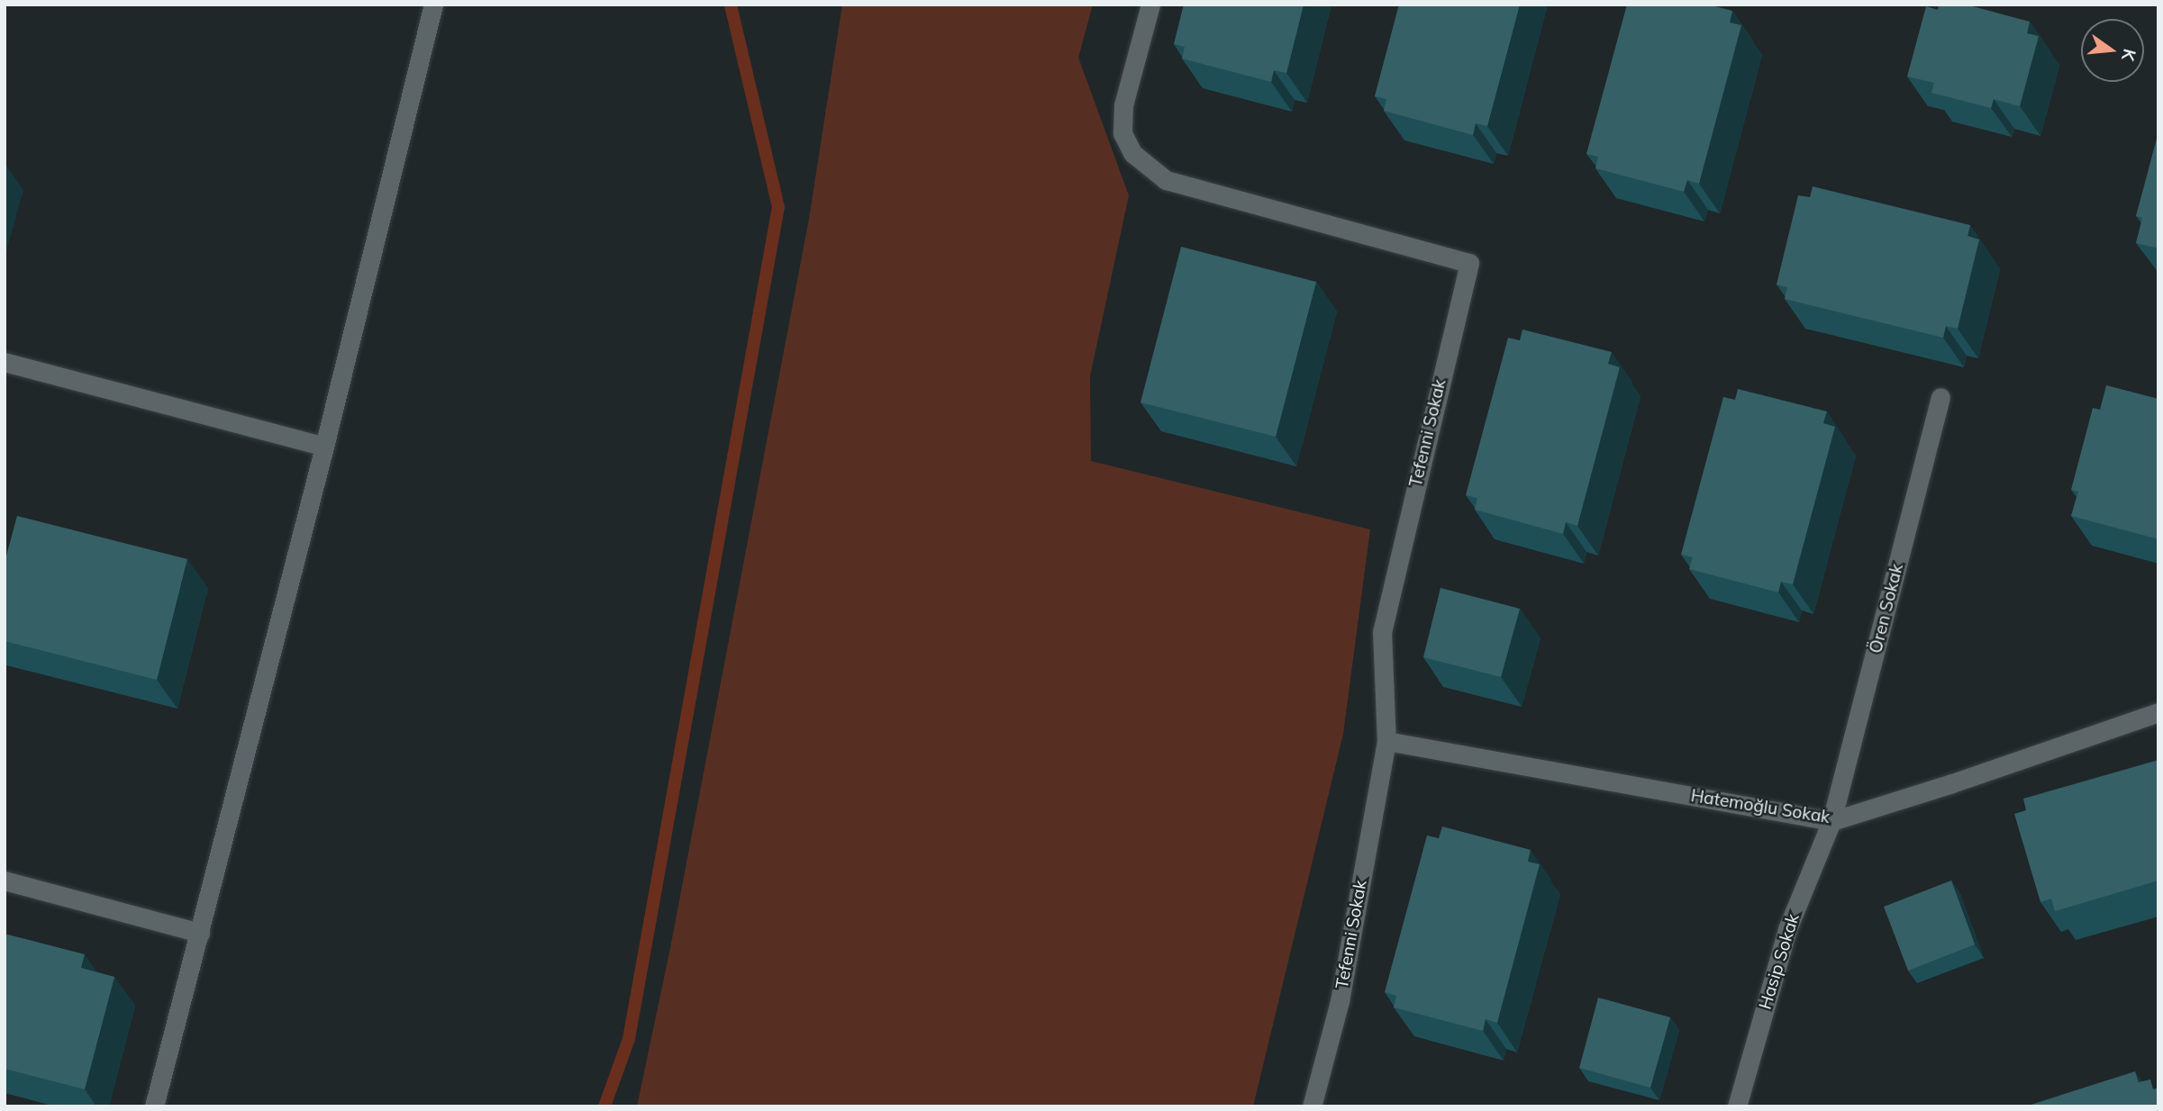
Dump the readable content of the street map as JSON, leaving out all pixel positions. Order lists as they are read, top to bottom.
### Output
{
  "streets": {
    "street": [
      "Tefenni Sokak",
      "Ören Sokak",
      "Hatemoğlu Sokak",
      "Hasip Sokak"
    ]
  },
  "crossings": [
    ["Tefenni Sokak", "Hatemoğlu Sokak"],
    ["Ören Sokak", "Hatemoğlu Sokak"],
    ["Ören Sokak", "Hasip Sokak"],
    ["Hatemoğlu Sokak", "Hasip Sokak"]
  ],
  "north": "right"
}
